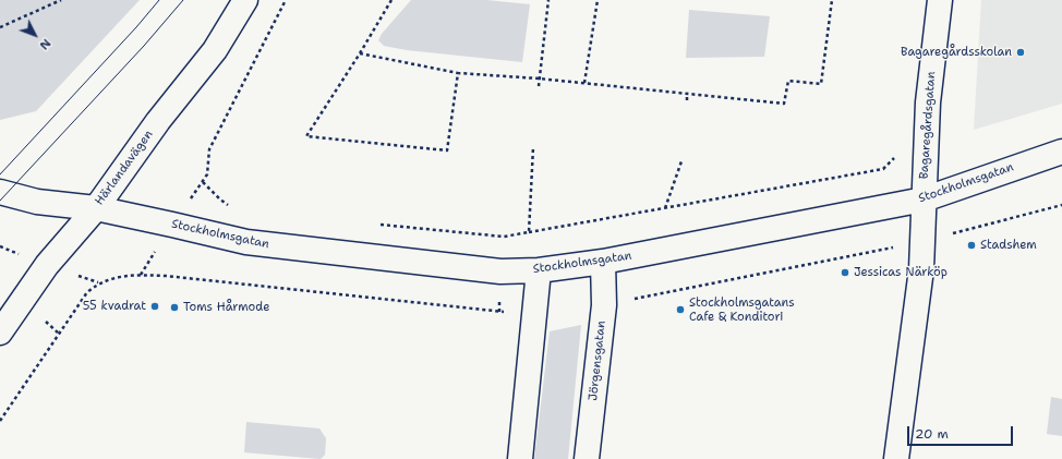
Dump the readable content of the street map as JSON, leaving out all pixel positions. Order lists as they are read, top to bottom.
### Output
{
  "streets": {
    "street": [
      "Bagaregårdsgatan",
      "Härlandavägen",
      "Stockholmsgatan",
      "Jörgensgatan"
    ]
  },
  "crossings": [
    ["Bagaregårdsgatan", "Stockholmsgatan"],
    ["Härlandavägen", "Stockholmsgatan"],
    ["Stockholmsgatan", "Jörgensgatan"]
  ],
  "places": [
    "Bagaregårdsskolan",
    "Stadshem",
    "Jessicas Närköp",
    "55 kvadrat",
    "Toms Hårmode",
    "Stockholmsgatans Cafe & Konditori"
  ],
  "scale_bar": "20 m",
  "north": "bottom right"
}
